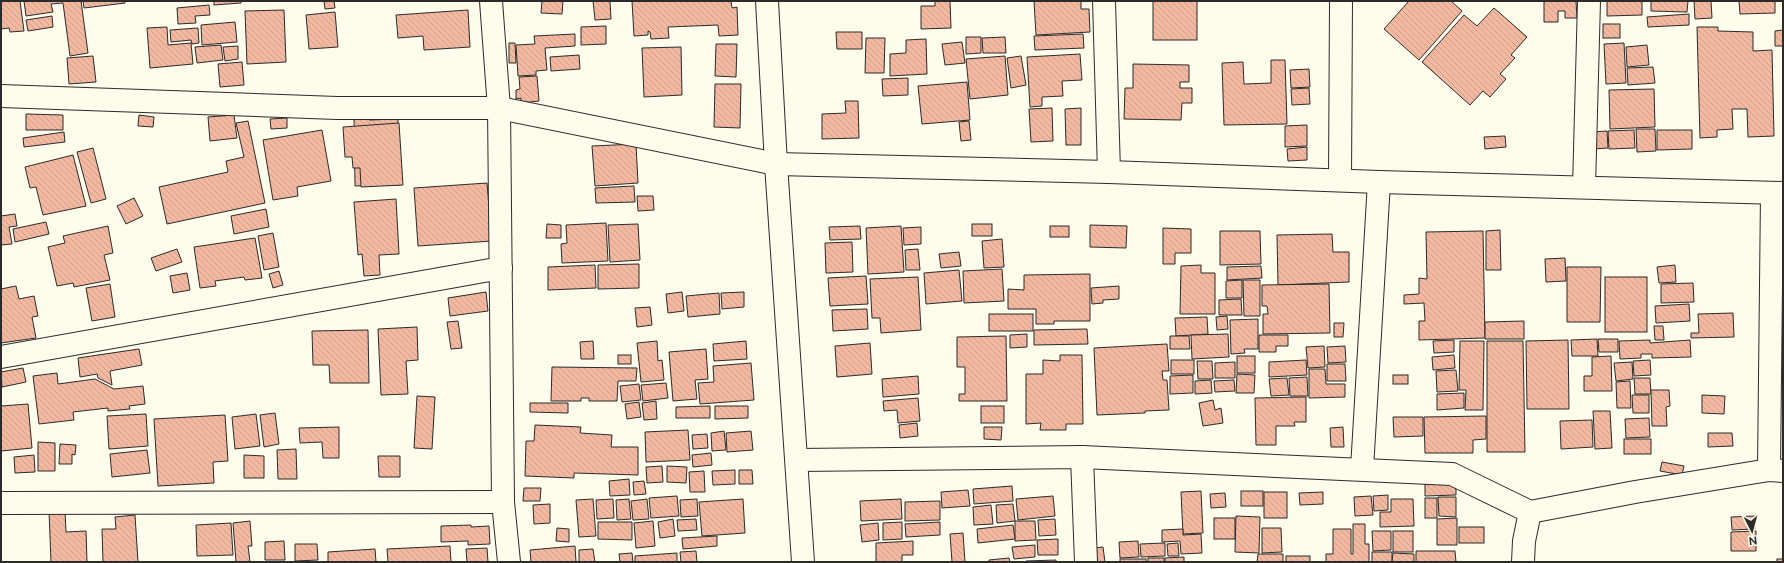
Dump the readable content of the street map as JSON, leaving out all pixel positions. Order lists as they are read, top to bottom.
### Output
{
  "north": "bottom"
}
